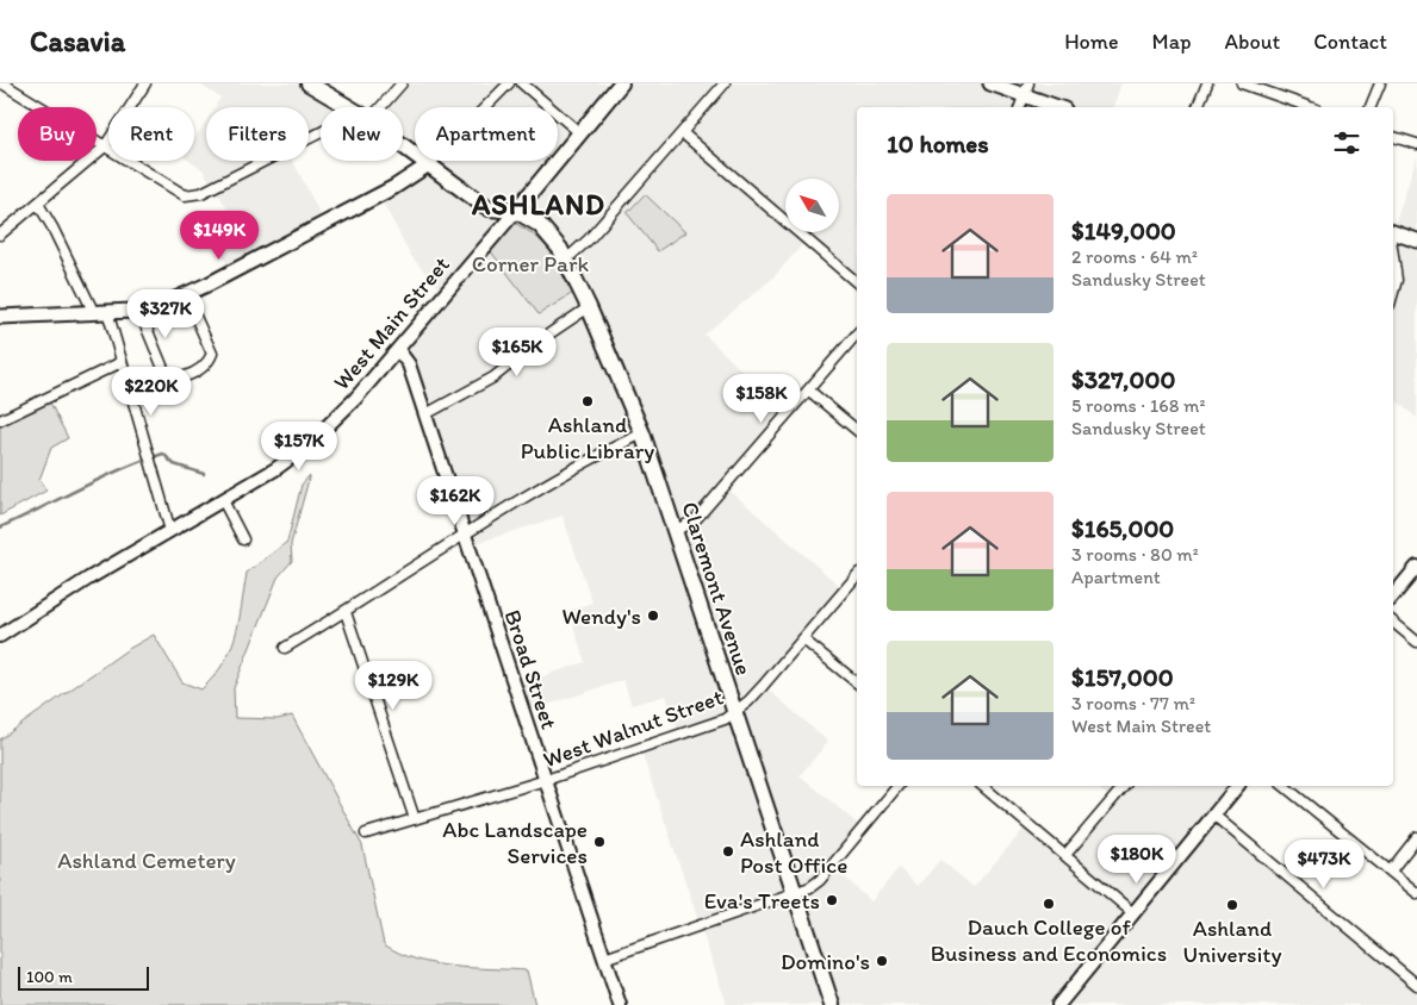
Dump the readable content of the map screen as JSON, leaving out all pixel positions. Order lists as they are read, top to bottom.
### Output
{
  "streets": {
    "main road": ["West Main Street", "Claremont Avenue"],
    "street": ["Broad Street", "West Walnut Street"]
  },
  "crossings": [
    ["West Main Street", "Claremont Avenue"],
    ["West Main Street", "Broad Street"],
    ["Claremont Avenue", "West Walnut Street"],
    ["Broad Street", "West Walnut Street"]
  ],
  "districts": ["ASHLAND"],
  "parks": ["Corner Park", "Ashland Cemetery"],
  "places": [
    "Ashland Public Library",
    "Wendy's",
    "Abc Landscape Services",
    "Ashland Post Office",
    "Eva's Treets",
    "Dauch College of Business and Economics",
    "Ashland University",
    "Domino's"
  ],
  "scale_bar": "100 m",
  "north": "top left",
  "page": {
    "header": "Casavia",
    "nav": [
      "Home",
      "Map",
      "About",
      "Contact"
    ],
    "chip": [
      "Buy",
      "Rent",
      "Filters",
      "New",
      "Apartment"
    ],
    "heading": "10 homes",
    "list": [
      {
        "name": "$149,000",
        "note": "2 rooms · 64 m² · Sandusky Street"
      },
      {
        "name": "$327,000",
        "note": "5 rooms · 168 m² · Sandusky Street"
      },
      {
        "name": "$165,000",
        "note": "3 rooms · 80 m² · Apartment"
      },
      {
        "name": "$157,000",
        "note": "3 rooms · 77 m² · West Main Street"
      }
    ],
    "price": [
      "$149K",
      "$327K",
      "$165K",
      "$220K",
      "$158K",
      "$157K",
      "$162K",
      "$129K",
      "$180K",
      "$473K"
    ],
    "scale": "100 m"
  }
}
